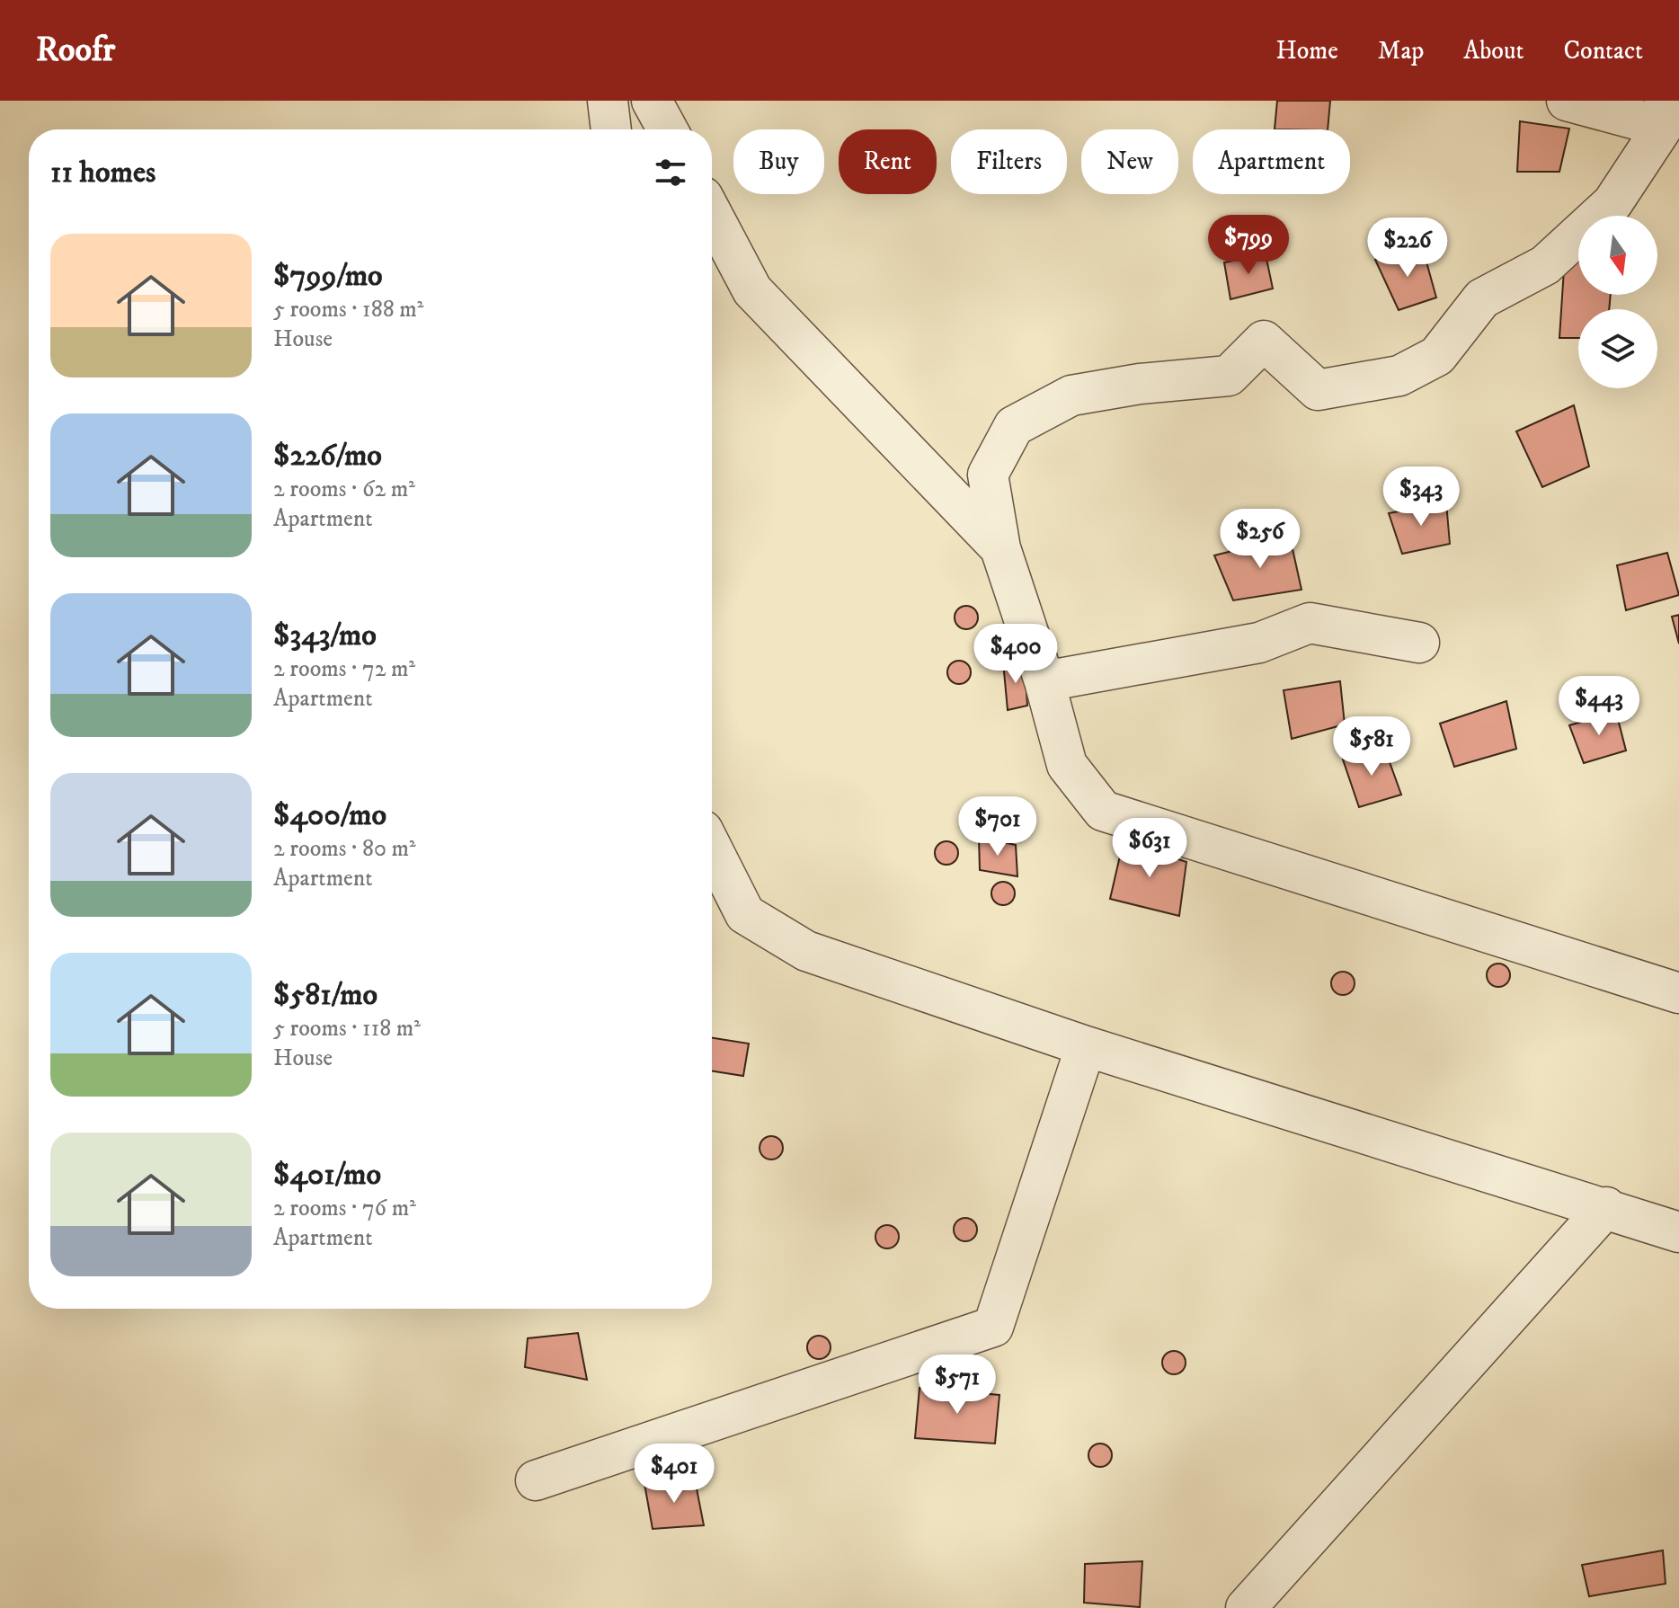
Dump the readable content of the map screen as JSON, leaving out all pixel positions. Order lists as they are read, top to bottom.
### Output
{
  "north": "bottom",
  "page": {
    "header": "Roofr",
    "nav": [
      "Home",
      "Map",
      "About",
      "Contact"
    ],
    "chip": [
      "Buy",
      "Rent",
      "Filters",
      "New",
      "Apartment"
    ],
    "heading": "11 homes",
    "price": [
      "$799",
      "$226",
      "$343",
      "$256",
      "$400",
      "$443",
      "$581",
      "$701",
      "$631",
      "$571",
      "$401"
    ],
    "list": [
      {
        "name": "$799/mo",
        "note": "5 rooms · 188 m² · House"
      },
      {
        "name": "$226/mo",
        "note": "2 rooms · 62 m² · Apartment"
      },
      {
        "name": "$343/mo",
        "note": "2 rooms · 72 m² · Apartment"
      },
      {
        "name": "$400/mo",
        "note": "2 rooms · 80 m² · Apartment"
      },
      {
        "name": "$581/mo",
        "note": "5 rooms · 118 m² · House"
      },
      {
        "name": "$401/mo",
        "note": "2 rooms · 76 m² · Apartment"
      }
    ]
  }
}
